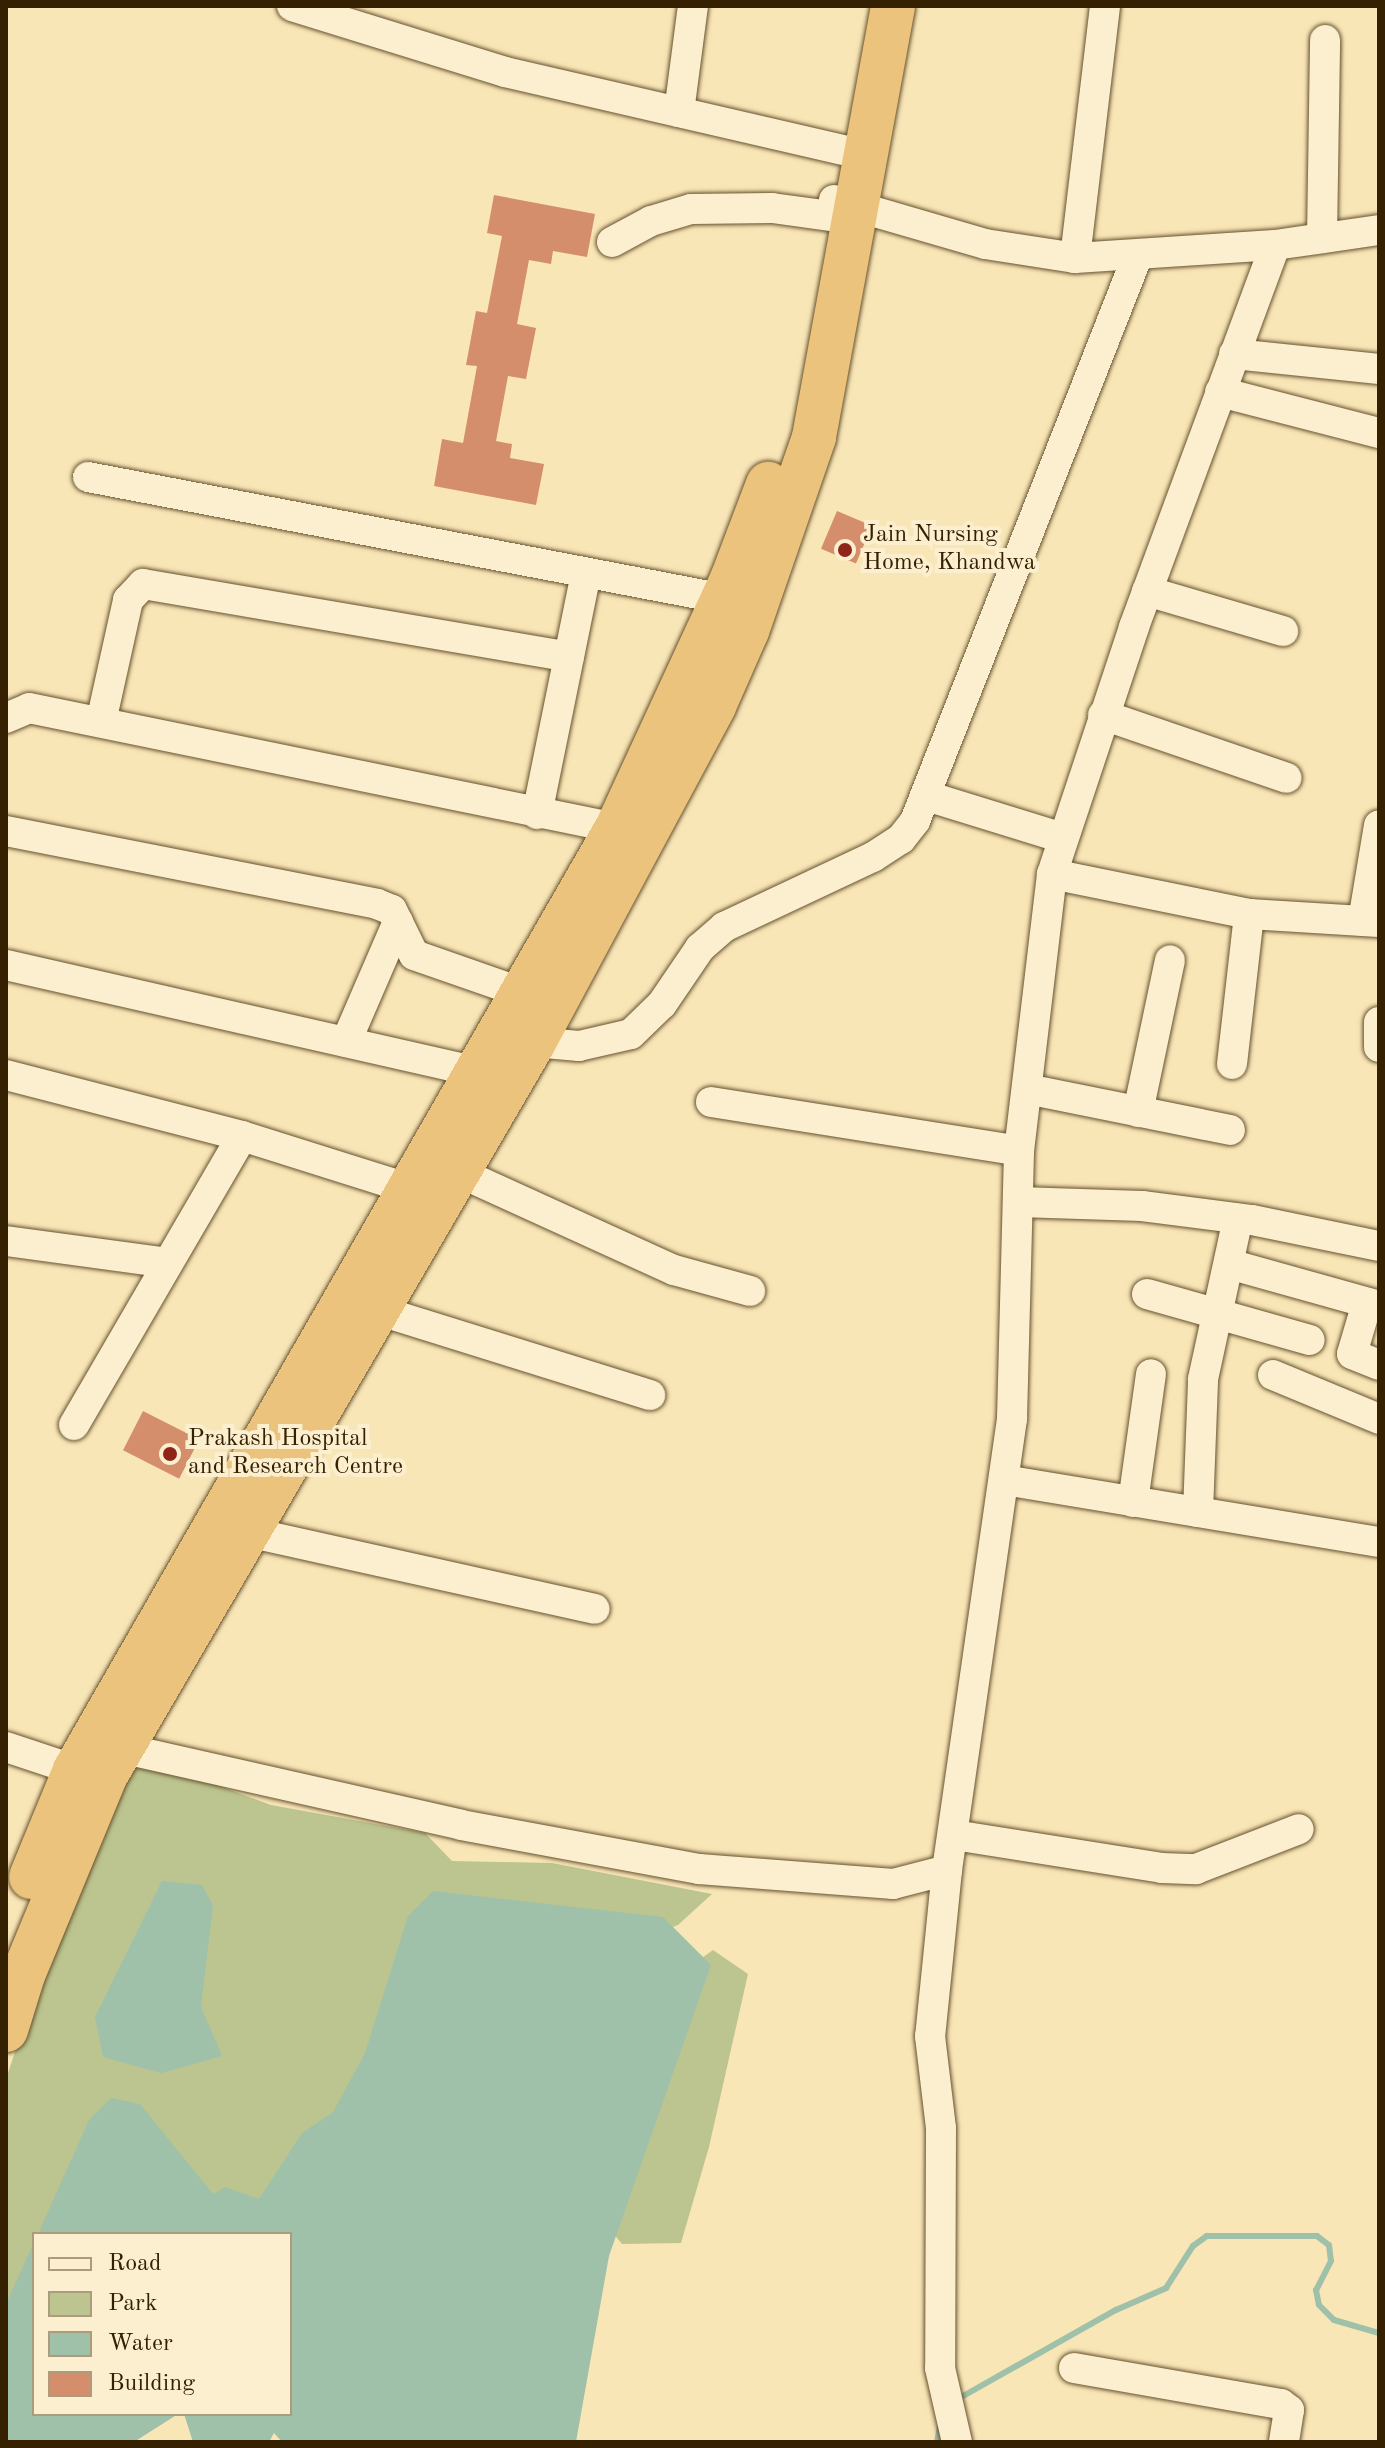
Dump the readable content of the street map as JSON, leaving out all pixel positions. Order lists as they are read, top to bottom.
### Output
{
  "places": ["Jain Nursing Home, Khandwa", "Prakash Hospital and Research Centre"],
  "legend": [
    "Road",
    "Park",
    "Water",
    "Building"
  ]
}
